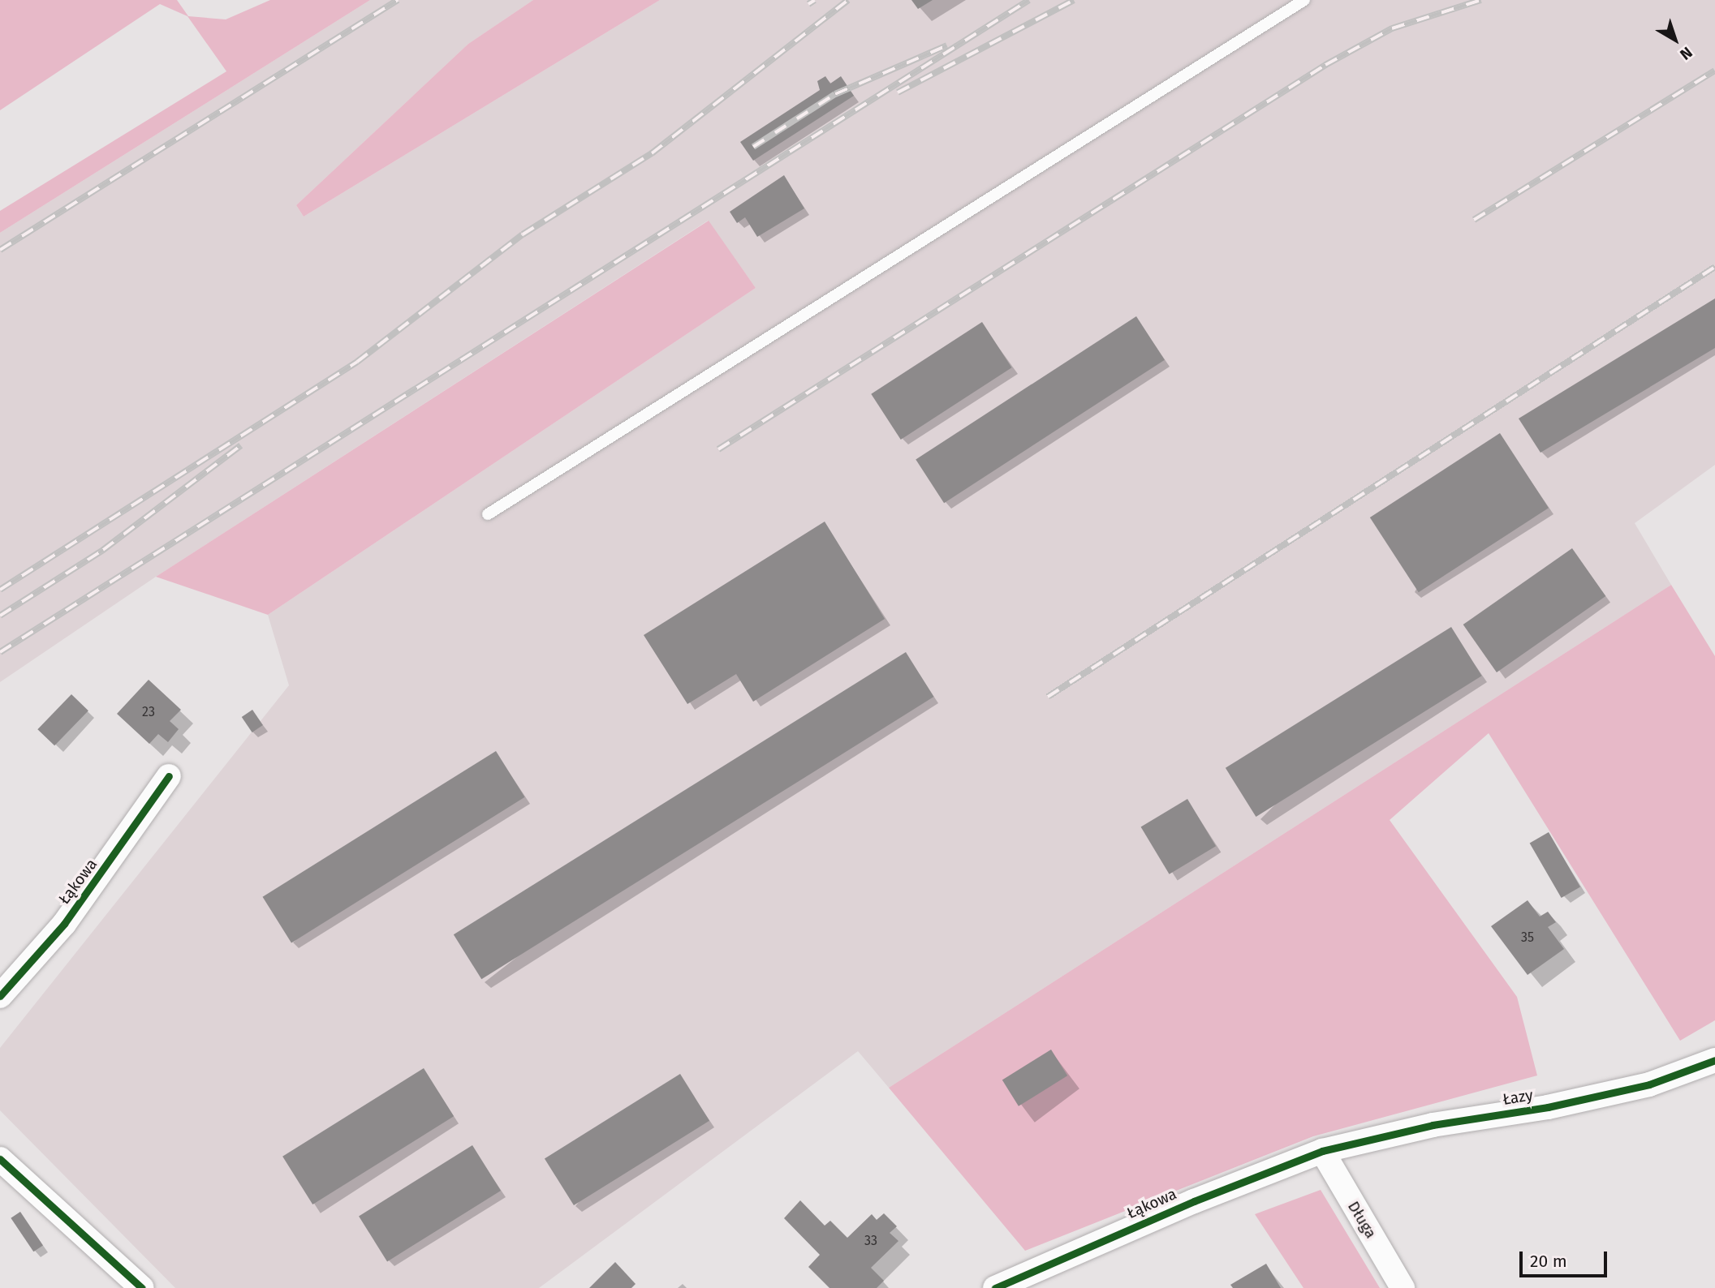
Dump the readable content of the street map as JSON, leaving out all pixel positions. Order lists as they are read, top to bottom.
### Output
{
  "streets": {
    "street": ["Łąkowa", "Łazy", "Długa"]
  },
  "crossings": [
    ["Łąkowa", "Łazy"],
    ["Łąkowa", "Długa"],
    ["Łazy", "Długa"]
  ],
  "house_numbers": ["23", "35", "33"],
  "scale_bar": "20 m",
  "north": "bottom right"
}
